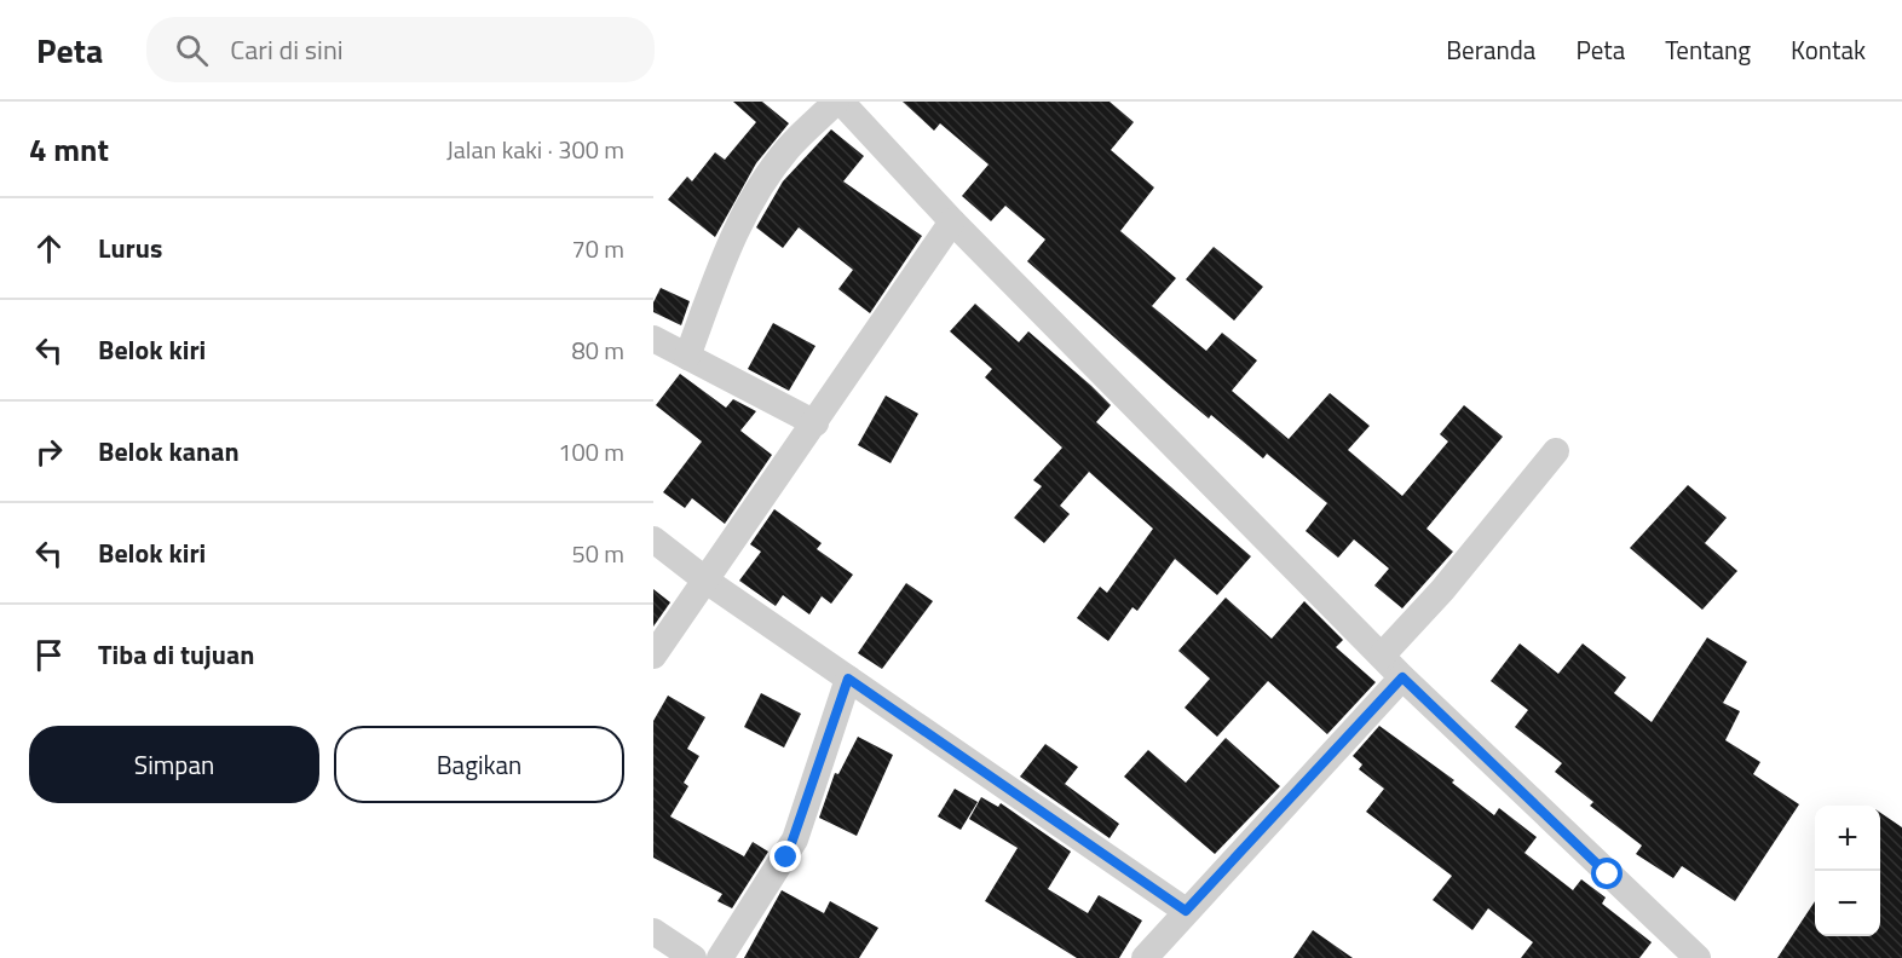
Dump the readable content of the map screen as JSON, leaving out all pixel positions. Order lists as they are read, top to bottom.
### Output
{
  "page": {
    "header": "Peta",
    "search": "Cari di sini",
    "nav": [
      "Beranda",
      "Peta",
      "Tentang",
      "Kontak"
    ],
    "heading": ["4 mnt", "Jalan kaki · 300 m"],
    "list": [
      ["Lurus", "70 m"],
      ["Belok kiri", "80 m"],
      ["Belok kanan", "100 m"],
      ["Belok kiri", "50 m"],
      "Tiba di tujuan"
    ],
    "buttons": ["Simpan", "Bagikan"],
    "map_buttons": ["+", "−"]
  }
}
